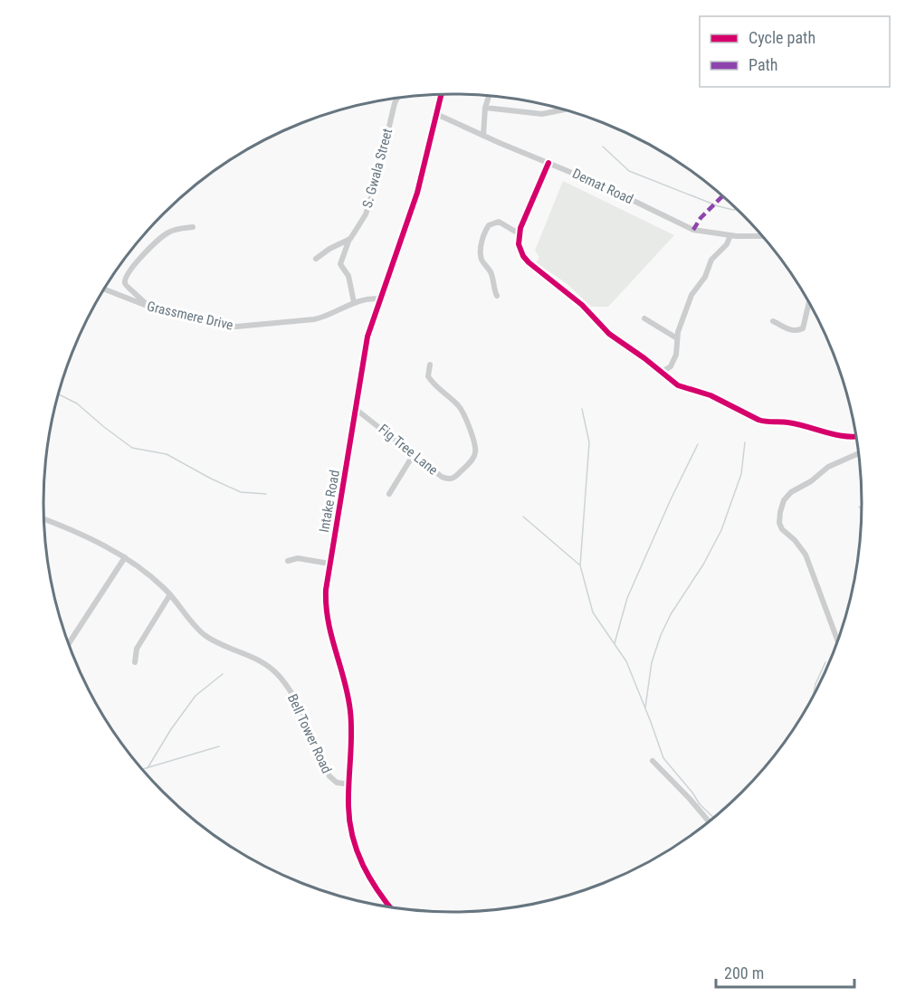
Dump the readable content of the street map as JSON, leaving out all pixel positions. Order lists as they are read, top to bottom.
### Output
{
  "streets": {
    "street": [
      "S. Gwala Street",
      "Demat Road",
      "Grassmere Drive",
      "Fig Tree Lane",
      "Intake Road",
      "Bell Tower Road"
    ]
  },
  "crossings": [
    ["S. Gwala Street", "Grassmere Drive"],
    ["Demat Road", "Intake Road"],
    ["Grassmere Drive", "Intake Road"],
    ["Fig Tree Lane", "Intake Road"],
    ["Intake Road", "Bell Tower Road"]
  ],
  "legend": ["Cycle path", "Path"],
  "scale_bar": "200 m"
}
